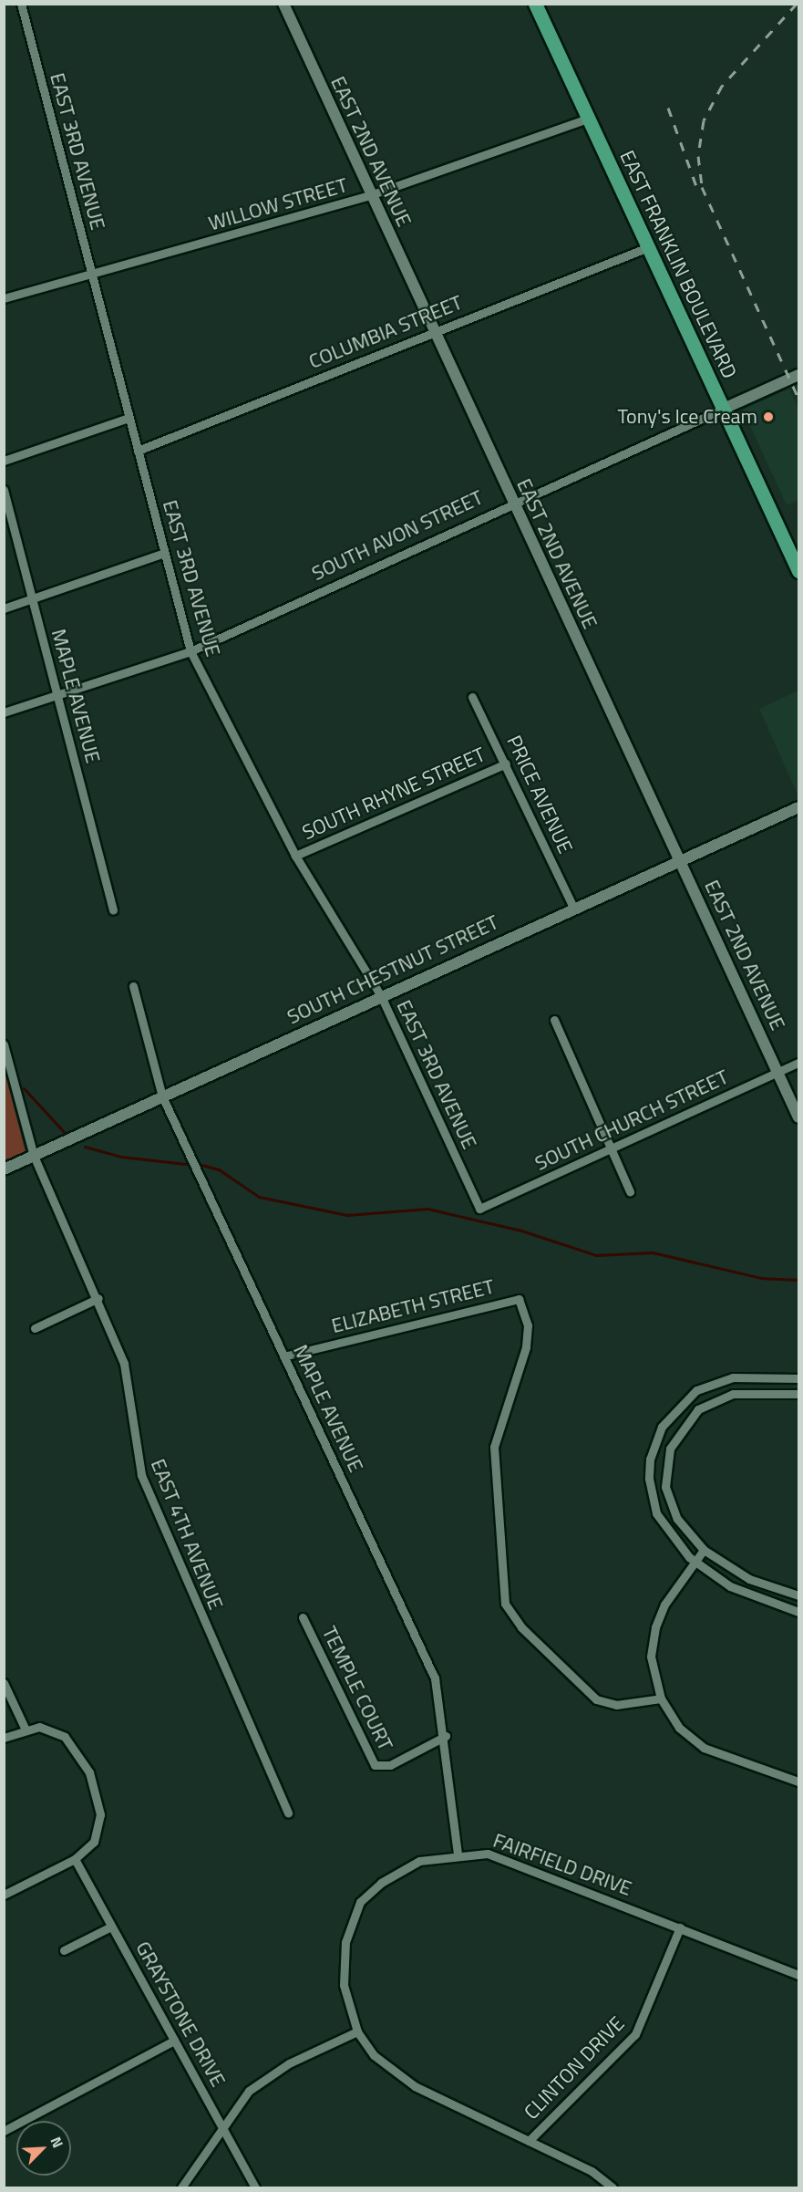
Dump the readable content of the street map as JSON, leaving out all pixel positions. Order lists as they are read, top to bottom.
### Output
{
  "streets": {
    "main road": ["EAST FRANKLIN BOULEVARD"],
    "street": [
      "EAST 3RD AVENUE",
      "EAST 2ND AVENUE",
      "WILLOW STREET",
      "COLUMBIA STREET",
      "SOUTH AVON STREET",
      "MAPLE AVENUE",
      "SOUTH RHYNE STREET",
      "PRICE AVENUE",
      "SOUTH CHESTNUT STREET",
      "SOUTH CHURCH STREET",
      "ELIZABETH STREET",
      "EAST 4TH AVENUE",
      "TEMPLE COURT",
      "FAIRFIELD DRIVE",
      "GRAYSTONE DRIVE",
      "CLINTON DRIVE"
    ]
  },
  "crossings": [
    ["EAST 3RD AVENUE", "WILLOW STREET"],
    ["EAST 3RD AVENUE", "COLUMBIA STREET"],
    ["EAST 3RD AVENUE", "SOUTH AVON STREET"],
    ["EAST 3RD AVENUE", "SOUTH RHYNE STREET"],
    ["EAST 3RD AVENUE", "SOUTH CHESTNUT STREET"],
    ["EAST 3RD AVENUE", "SOUTH CHURCH STREET"],
    ["EAST 2ND AVENUE", "WILLOW STREET"],
    ["EAST 2ND AVENUE", "COLUMBIA STREET"],
    ["EAST 2ND AVENUE", "SOUTH AVON STREET"],
    ["EAST 2ND AVENUE", "SOUTH CHESTNUT STREET"],
    ["EAST 2ND AVENUE", "SOUTH CHURCH STREET"],
    ["WILLOW STREET", "EAST FRANKLIN BOULEVARD"],
    ["EAST FRANKLIN BOULEVARD", "COLUMBIA STREET"],
    ["EAST FRANKLIN BOULEVARD", "SOUTH AVON STREET"],
    ["SOUTH AVON STREET", "MAPLE AVENUE"],
    ["MAPLE AVENUE", "SOUTH CHESTNUT STREET"],
    ["MAPLE AVENUE", "ELIZABETH STREET"],
    ["MAPLE AVENUE", "TEMPLE COURT"],
    ["MAPLE AVENUE", "FAIRFIELD DRIVE"],
    ["SOUTH RHYNE STREET", "PRICE AVENUE"],
    ["PRICE AVENUE", "SOUTH CHESTNUT STREET"],
    ["SOUTH CHESTNUT STREET", "EAST 4TH AVENUE"],
    ["FAIRFIELD DRIVE", "CLINTON DRIVE"]
  ],
  "places": ["Tony's Ice Cream"],
  "north": "top right"
}
